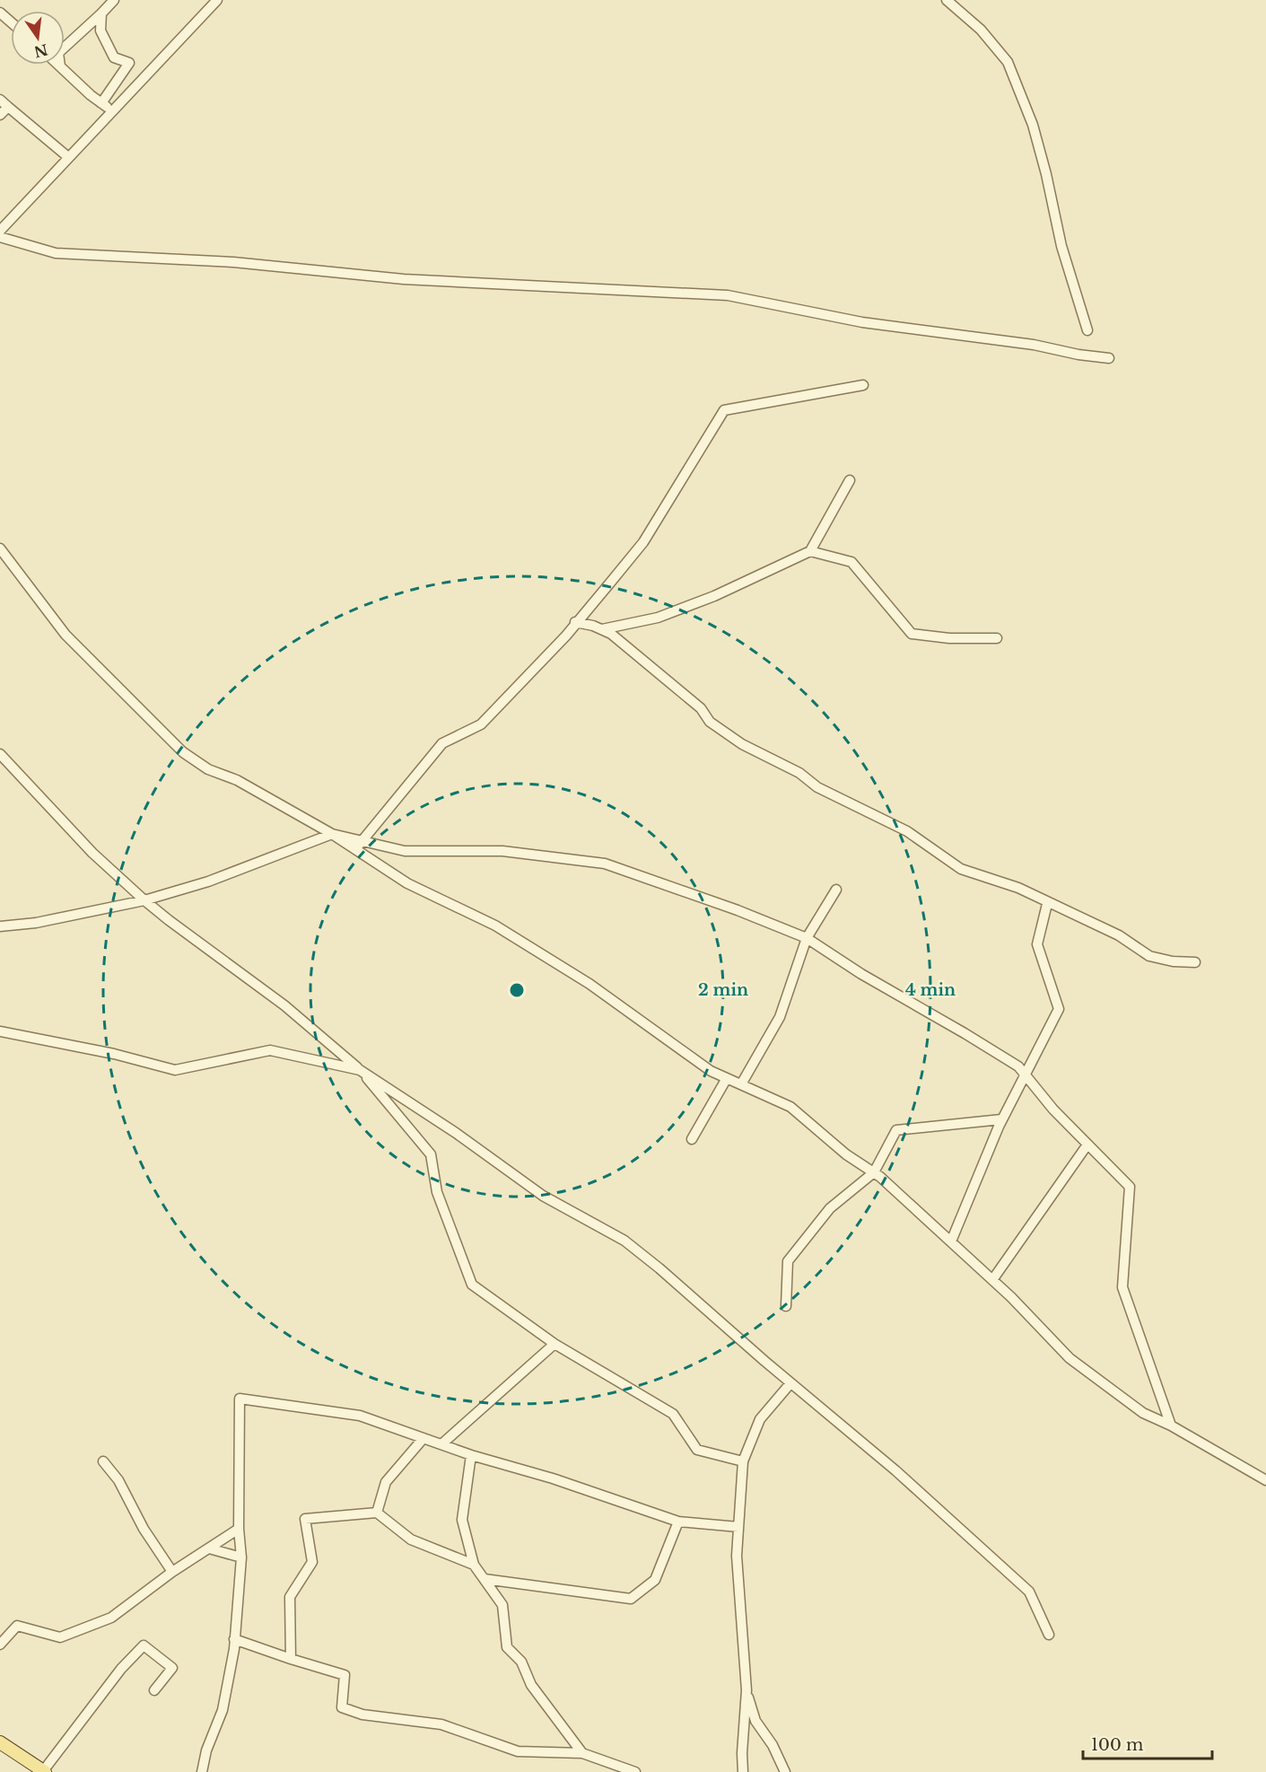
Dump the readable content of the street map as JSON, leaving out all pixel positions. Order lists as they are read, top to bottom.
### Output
{
  "scale_bar": "100 m",
  "north": "bottom",
  "rings": ["2 min", "4 min"]
}
